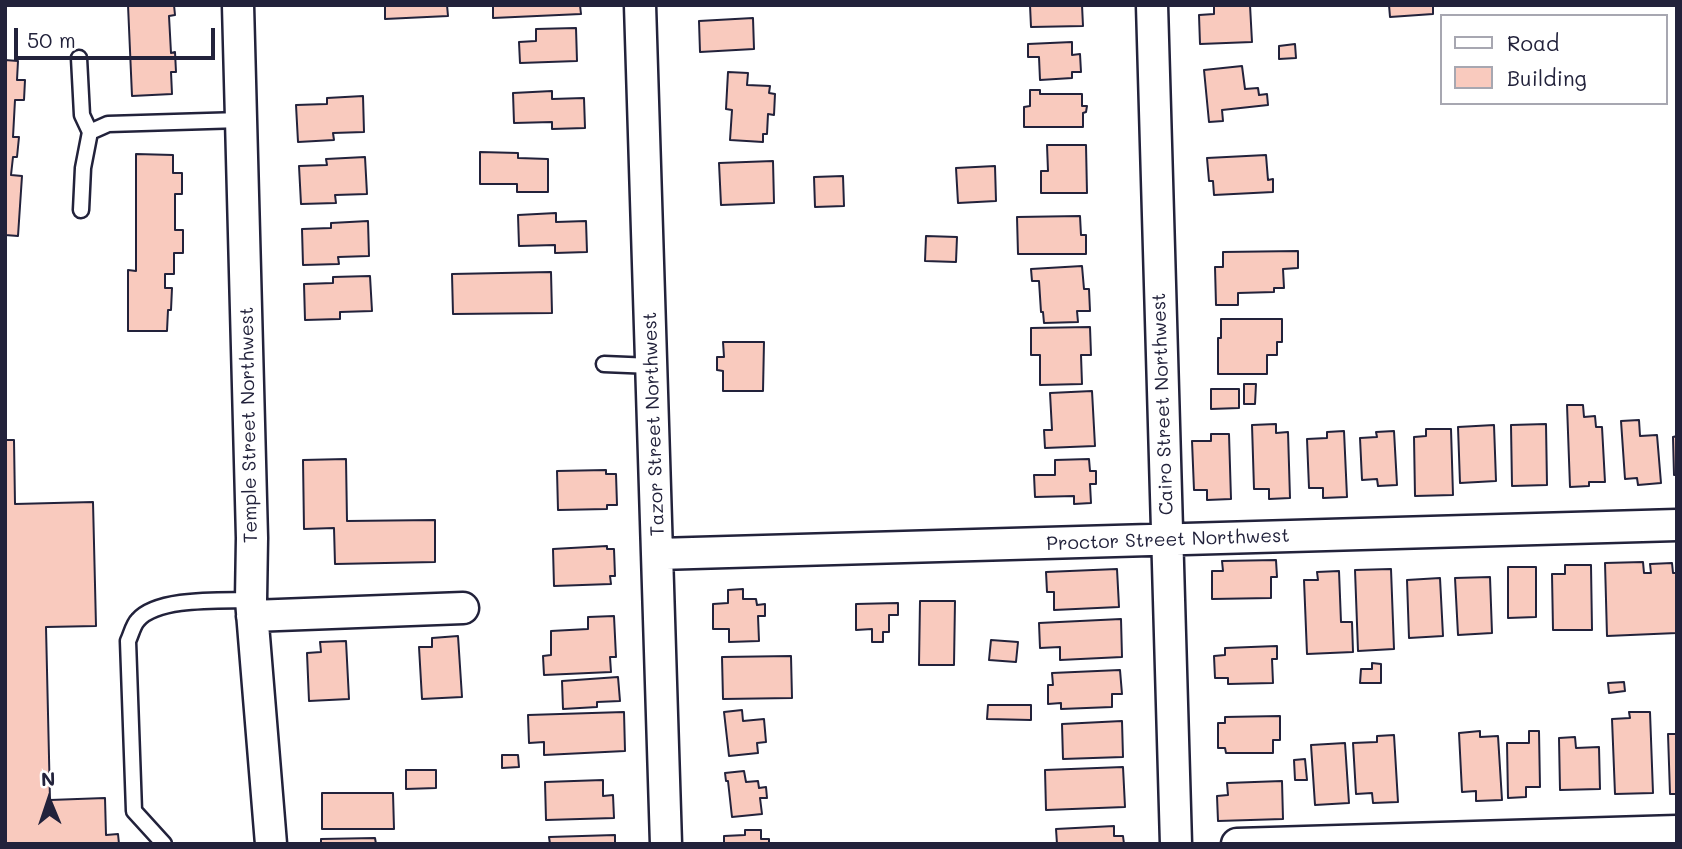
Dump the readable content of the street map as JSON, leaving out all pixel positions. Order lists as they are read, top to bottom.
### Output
{
  "streets": {
    "street": [
      "Cairo Street Northwest",
      "Tazor Street Northwest",
      "Temple Street Northwest",
      "Proctor Street Northwest"
    ]
  },
  "crossings": [
    ["Cairo Street Northwest", "Proctor Street Northwest"],
    ["Tazor Street Northwest", "Proctor Street Northwest"]
  ],
  "legend": ["Road", "Building"],
  "scale_bar": "50 m",
  "north": "top"
}
